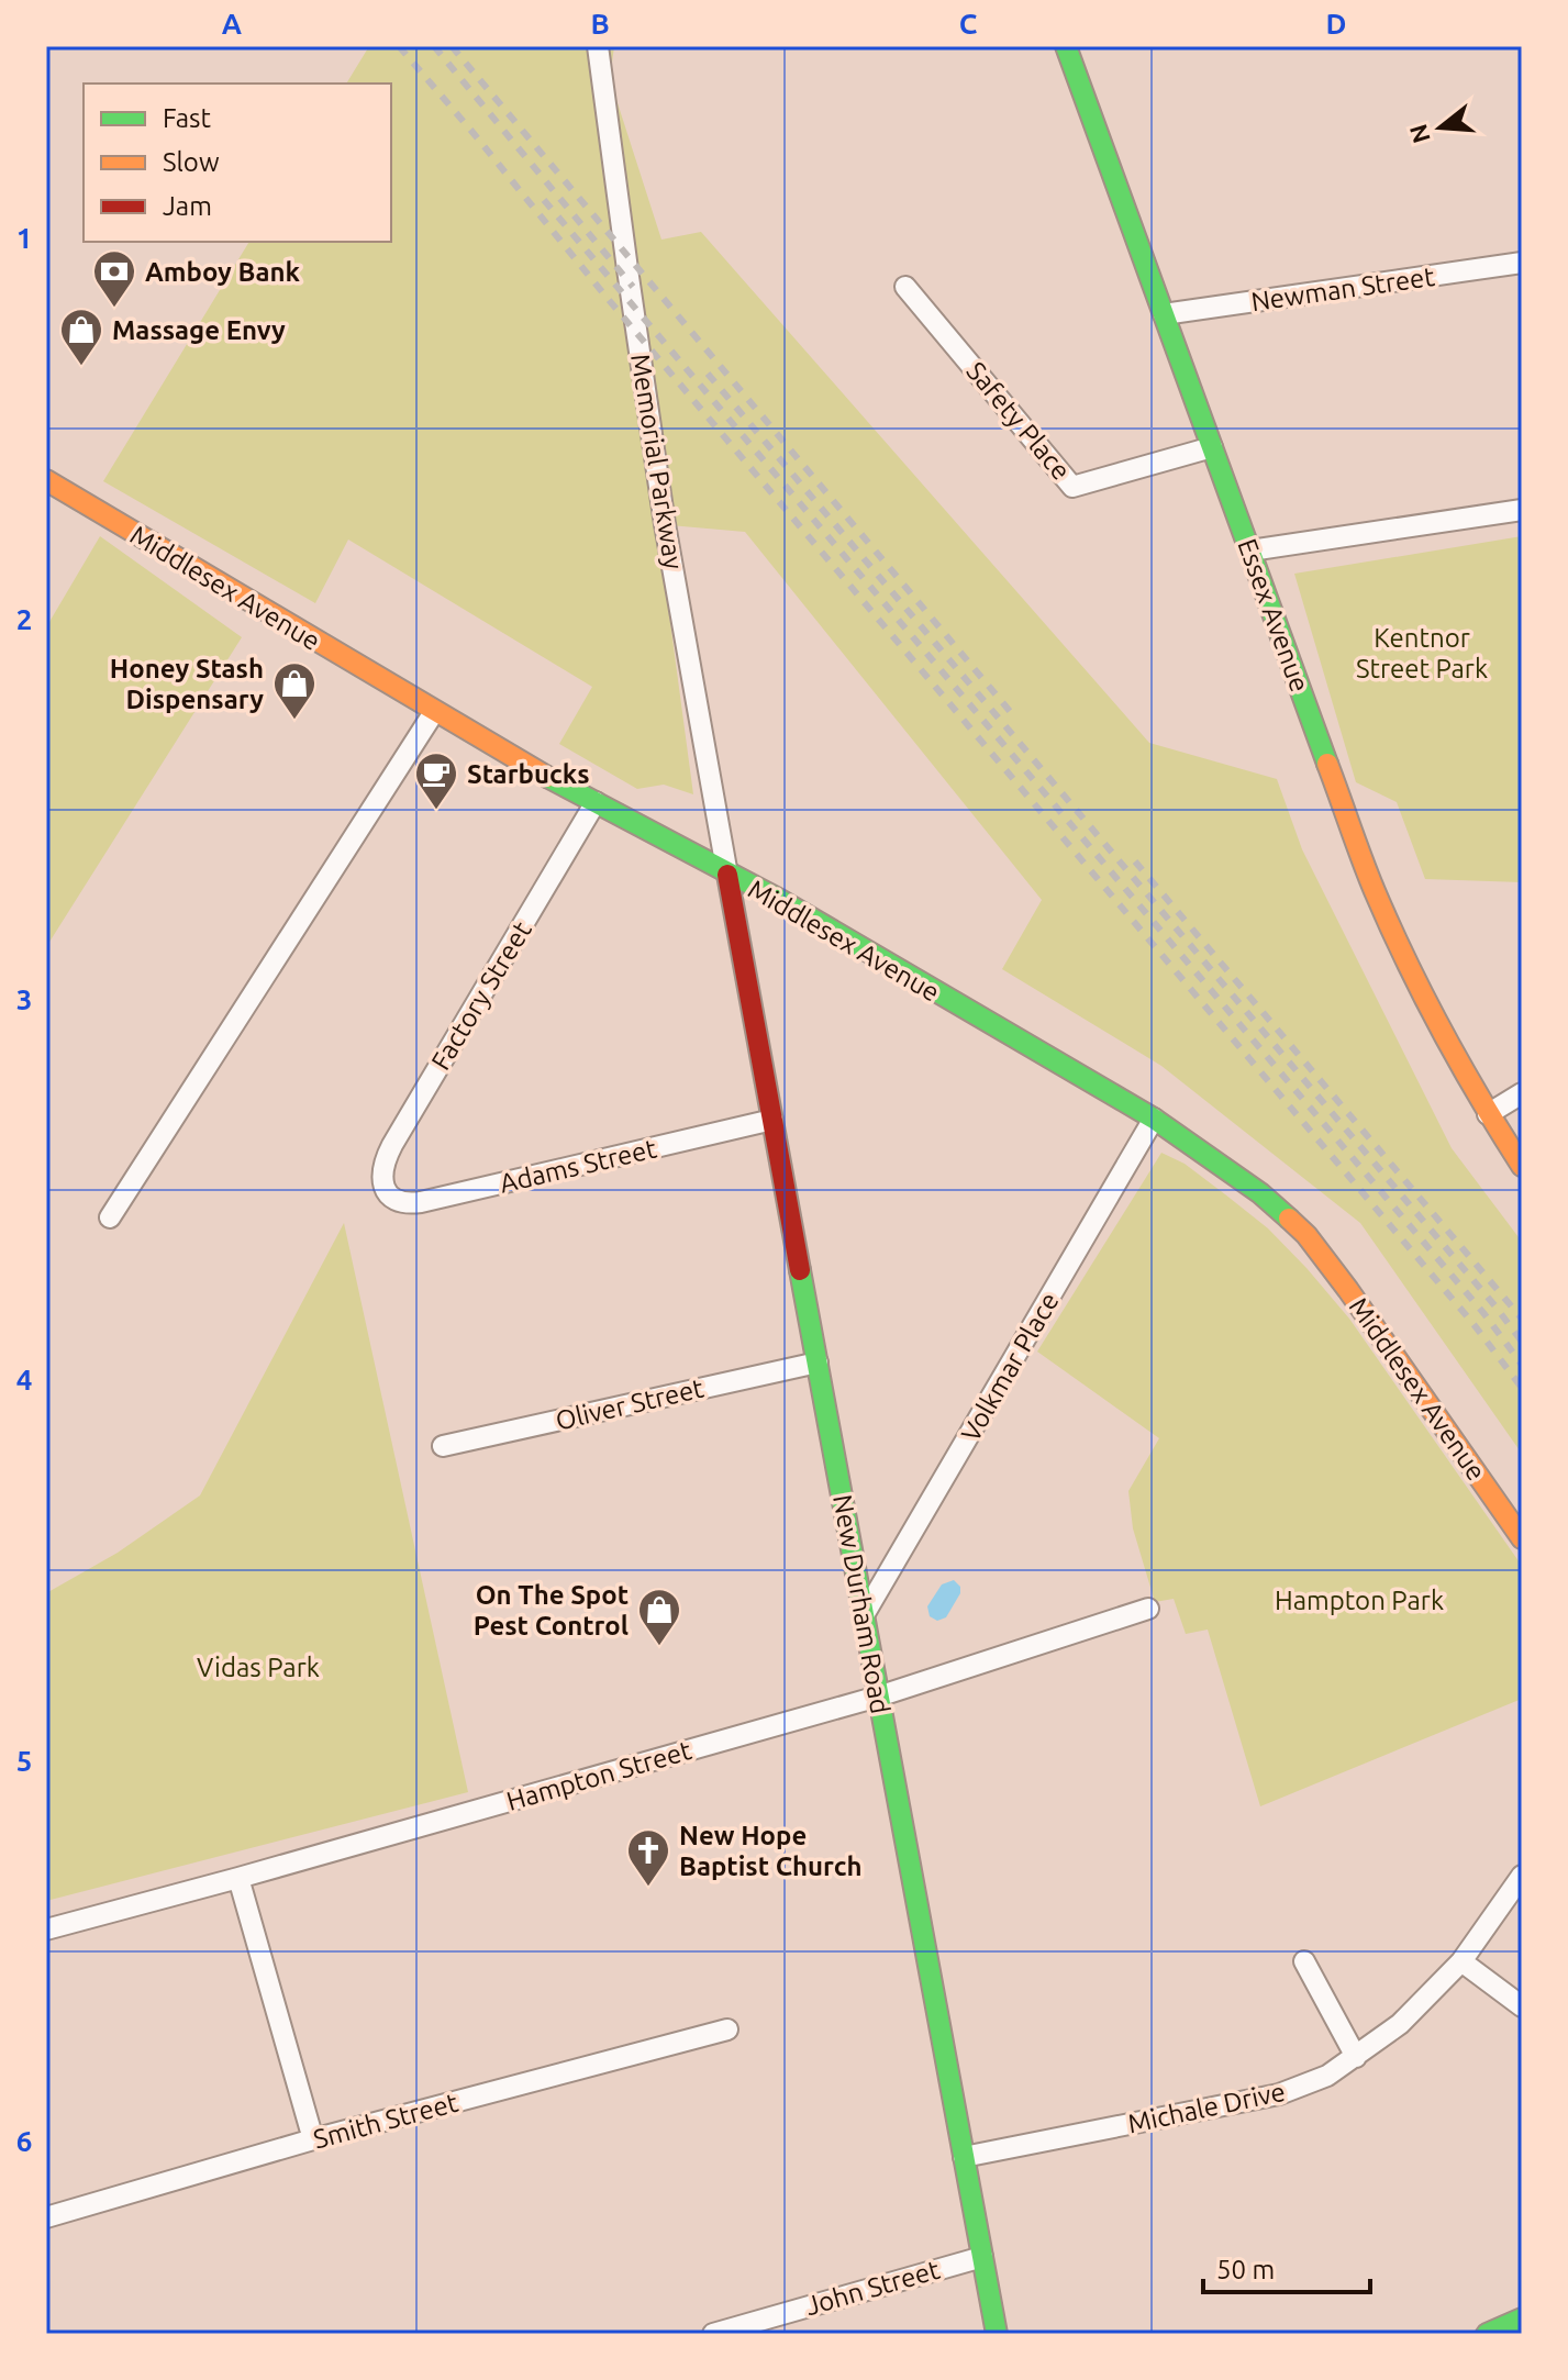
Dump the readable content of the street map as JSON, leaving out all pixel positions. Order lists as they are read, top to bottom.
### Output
{
  "streets": {
    "street": [
      "Newman Street",
      "Safety Place",
      "Memorial Parkway",
      "Middlesex Avenue",
      "Essex Avenue",
      "Factory Street",
      "Adams Street",
      "Volkmar Place",
      "Oliver Street",
      "New Durham Road",
      "Hampton Street",
      "Michale Drive",
      "Smith Street",
      "John Street"
    ]
  },
  "crossings": [
    ["Newman Street", "Essex Avenue"],
    ["Safety Place", "Essex Avenue"],
    ["Memorial Parkway", "Middlesex Avenue"],
    ["Memorial Parkway", "New Durham Road"],
    ["Middlesex Avenue", "Factory Street"],
    ["Middlesex Avenue", "Volkmar Place"],
    ["Middlesex Avenue", "New Durham Road"],
    ["Factory Street", "Adams Street"],
    ["Adams Street", "New Durham Road"],
    ["Volkmar Place", "New Durham Road"],
    ["Oliver Street", "New Durham Road"],
    ["New Durham Road", "Hampton Street"],
    ["New Durham Road", "Michale Drive"],
    ["New Durham Road", "John Street"]
  ],
  "parks": ["Kentnor Street Park", "Hampton Park", "Vidas Park"],
  "places": {
    "bank": ["Amboy Bank"],
    "shop": ["Massage Envy", "Honey Stash Dispensary", "On The Spot Pest Control"],
    "cafe": ["Starbucks"],
    "church": ["New Hope Baptist Church"]
  },
  "legend": ["Fast", "Slow", "Jam"],
  "scale_bar": "50 m",
  "north": "left",
  "grid": {
    "columns": [
      "A",
      "B",
      "C",
      "D"
    ],
    "rows": [
      "1",
      "2",
      "3",
      "4",
      "5",
      "6"
    ]
  }
}
